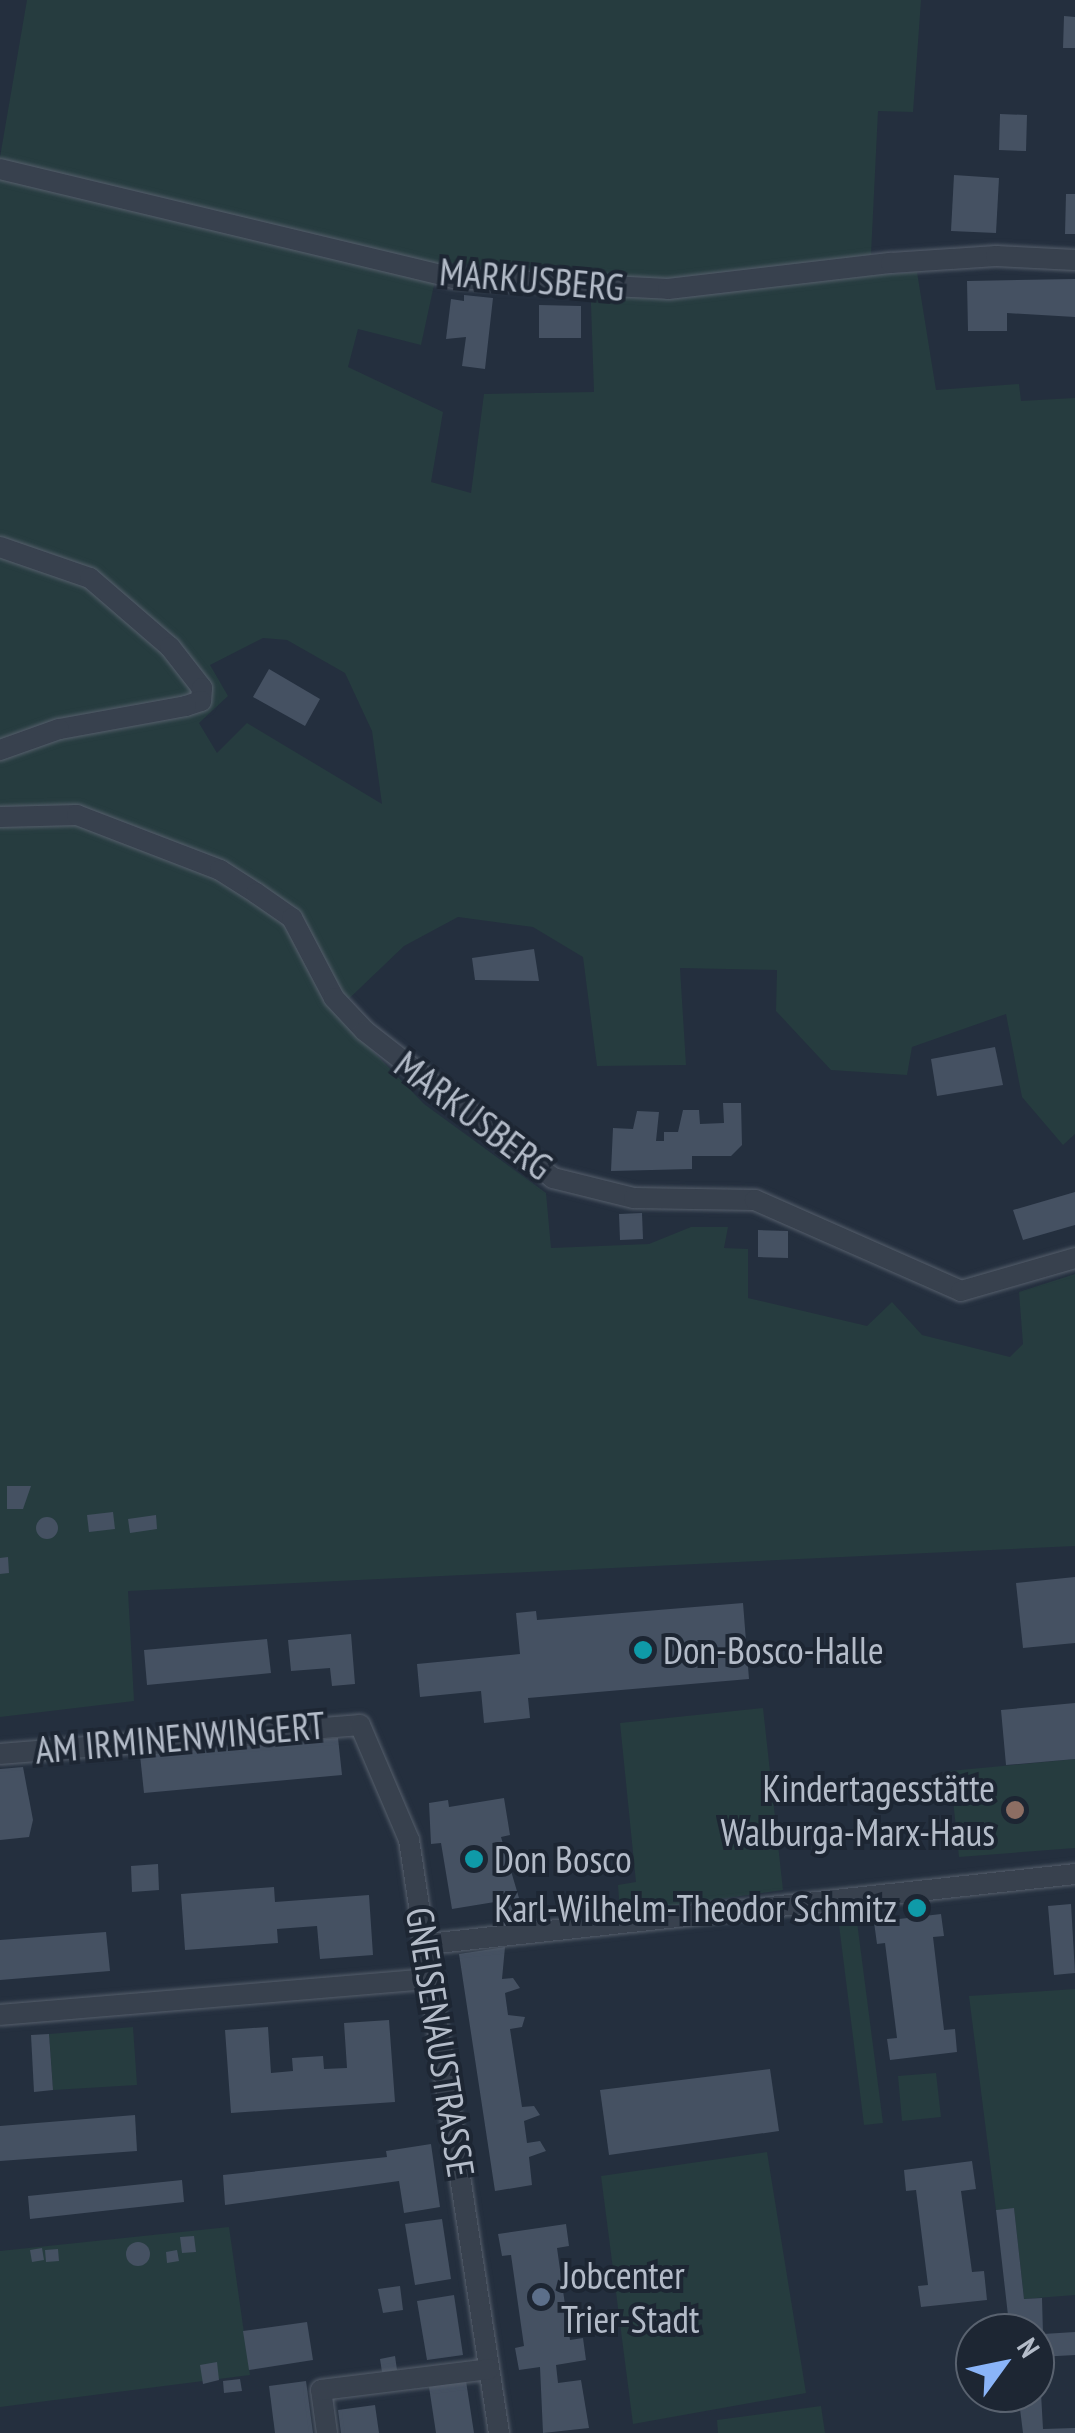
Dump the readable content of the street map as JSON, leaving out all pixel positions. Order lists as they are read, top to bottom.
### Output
{
  "streets": {
    "street": ["MARKUSBERG", "AM IRMINENWINGERT", "GNEISENAUSTRASSE"]
  },
  "crossings": [
    ["AM IRMINENWINGERT", "GNEISENAUSTRASSE"]
  ],
  "places": [
    "Don-Bosco-Halle",
    "Kindertagesstätte Walburga-Marx-Haus",
    "Don Bosco",
    "Karl-Wilhelm-Theodor Schmitz",
    "Jobcenter Trier-Stadt"
  ],
  "north": "top right"
}
